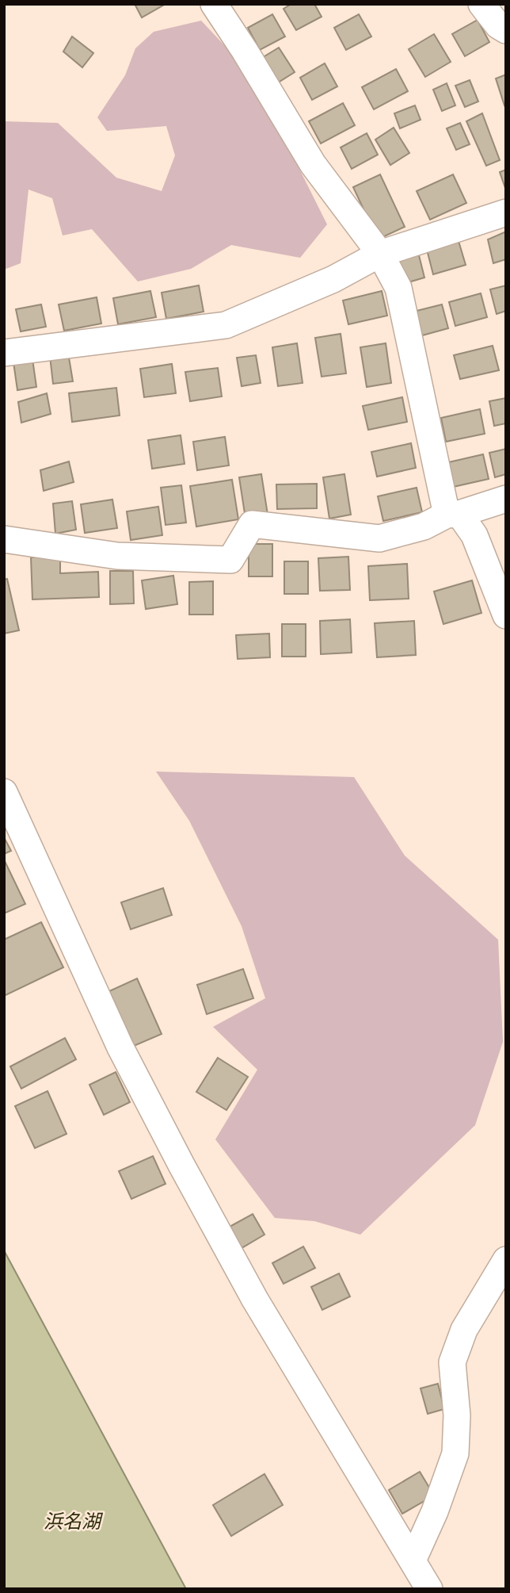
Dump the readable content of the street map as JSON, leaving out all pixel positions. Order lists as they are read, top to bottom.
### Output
{
  "water": ["浜名湖"]
}
